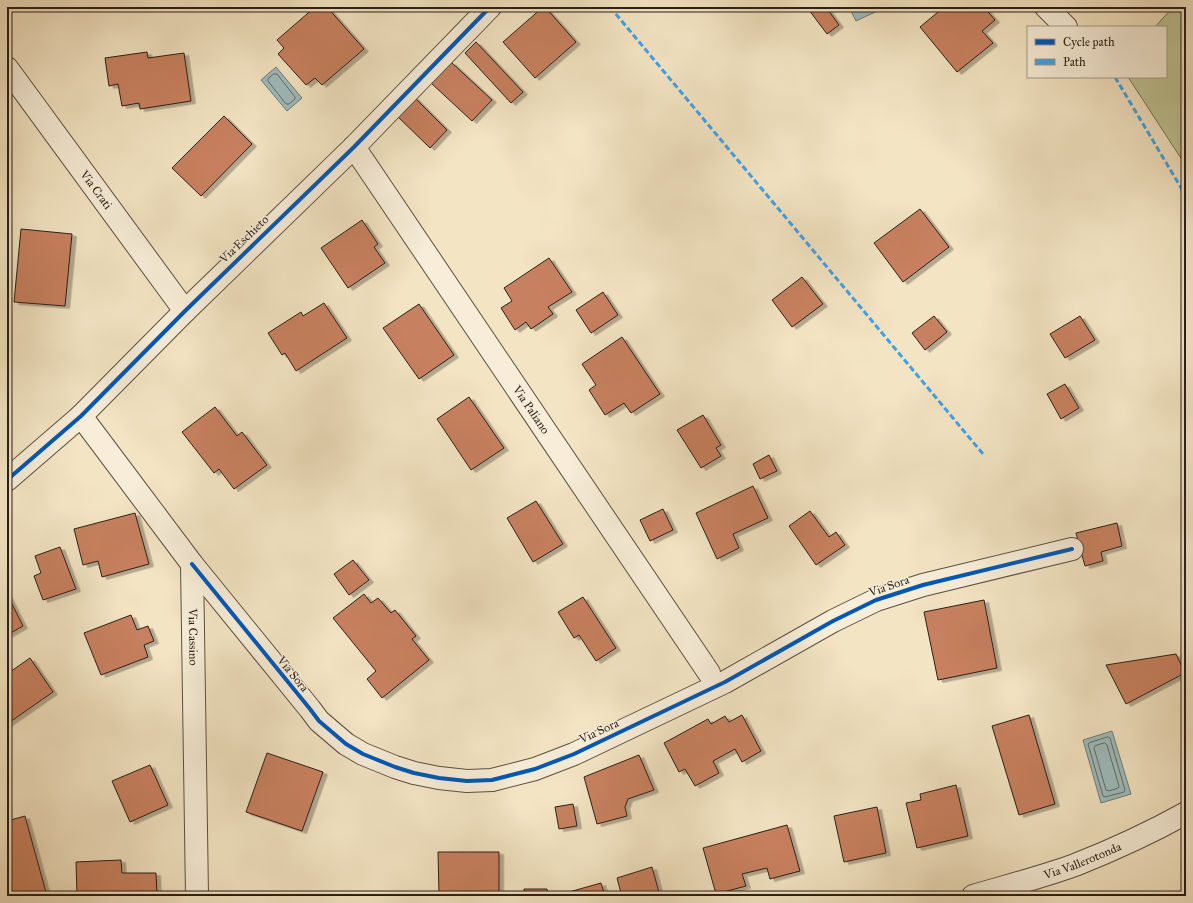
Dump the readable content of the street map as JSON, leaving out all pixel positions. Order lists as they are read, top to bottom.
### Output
{
  "streets": {
    "street": [
      "Via Crati",
      "Via Eschieto",
      "Via Paliano",
      "Via Sora",
      "Via Cassino",
      "Via Vallerotonda"
    ]
  },
  "crossings": [
    ["Via Crati", "Via Eschieto"],
    ["Via Eschieto", "Via Paliano"],
    ["Via Sora", "Via Cassino"]
  ],
  "legend": ["Cycle path", "Path"]
}
